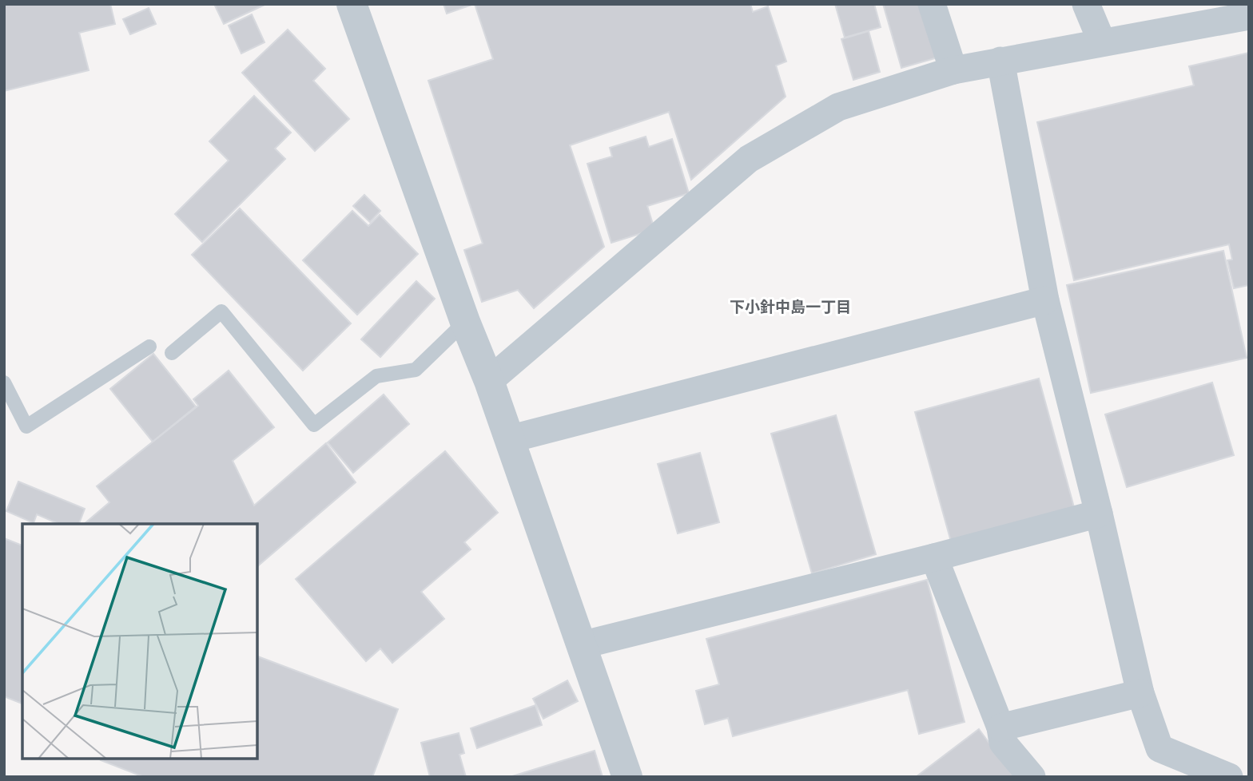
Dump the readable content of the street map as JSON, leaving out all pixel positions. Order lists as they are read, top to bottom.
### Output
{
  "districts": ["下小針中島一丁目"]
}
